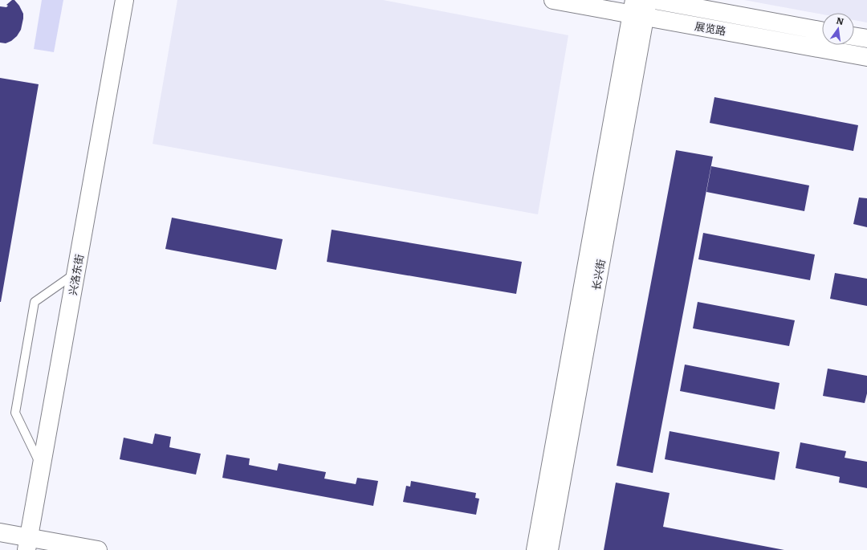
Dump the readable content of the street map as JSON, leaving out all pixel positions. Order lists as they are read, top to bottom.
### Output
{
  "streets": {
    "street": ["展览路", "兴洛东街", "长兴街"]
  },
  "crossings": [
    ["展览路", "长兴街"]
  ],
  "north": "top"
}
